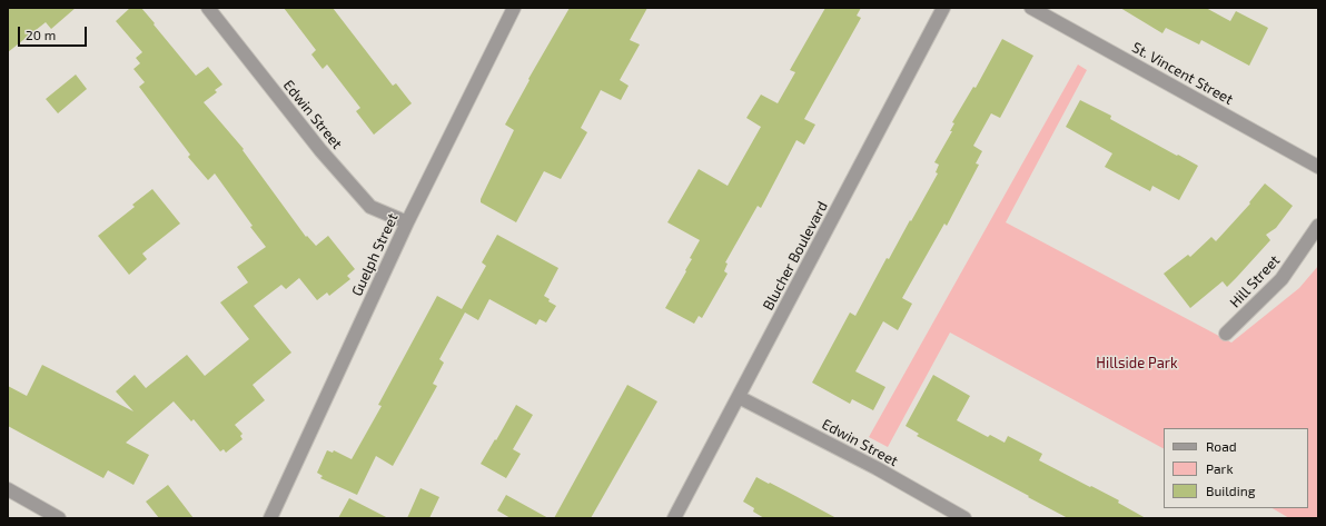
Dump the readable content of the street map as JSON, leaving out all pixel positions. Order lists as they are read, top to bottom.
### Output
{
  "streets": {
    "street": [
      "St. Vincent Street",
      "Edwin Street",
      "Guelph Street",
      "Blucher Boulevard",
      "Hill Street"
    ]
  },
  "crossings": [
    ["Edwin Street", "Guelph Street"],
    ["Edwin Street", "Blucher Boulevard"]
  ],
  "parks": ["Hillside Park"],
  "legend": ["Road", "Park", "Building"],
  "scale_bar": "20 m"
}
